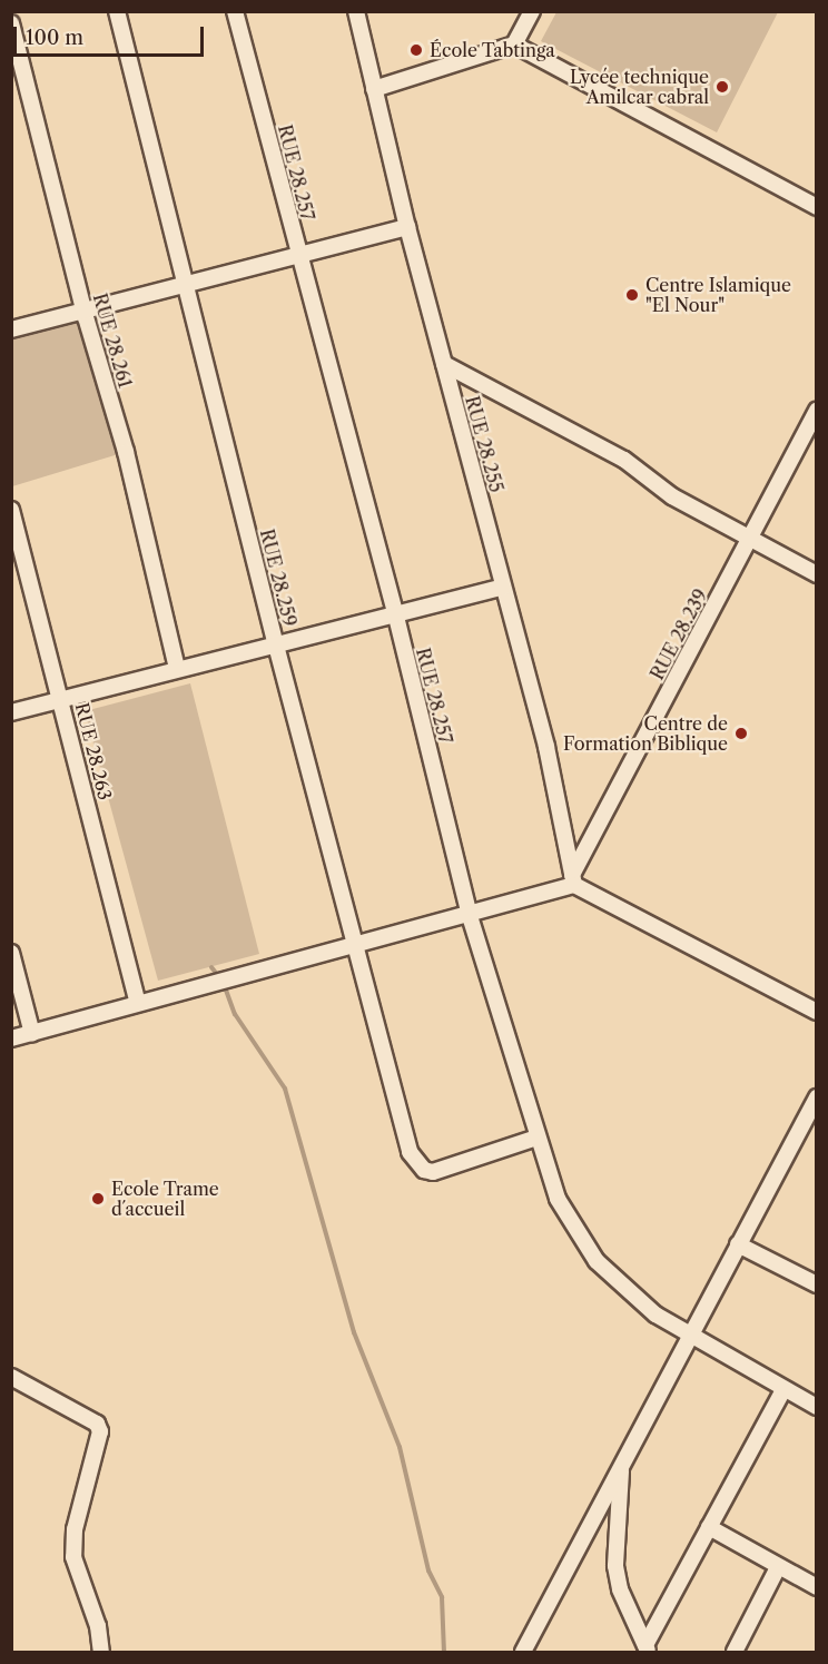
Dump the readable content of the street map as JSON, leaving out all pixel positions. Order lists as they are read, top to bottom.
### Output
{
  "streets": {
    "street": [
      "RUE 28.257",
      "RUE 28.261",
      "RUE 28.255",
      "RUE 28.259",
      "RUE 28.239",
      "RUE 28.263"
    ]
  },
  "crossings": [
    ["RUE 28.257", "RUE 28.259"],
    ["RUE 28.255", "RUE 28.239"]
  ],
  "places": [
    "École Tabtinga",
    "Lycée technique Amilcar cabral",
    "Centre Islamique \"El Nour\"",
    "Centre de Formation Biblique",
    "Ecole Trame d´accueil"
  ],
  "scale_bar": "100 m"
}
